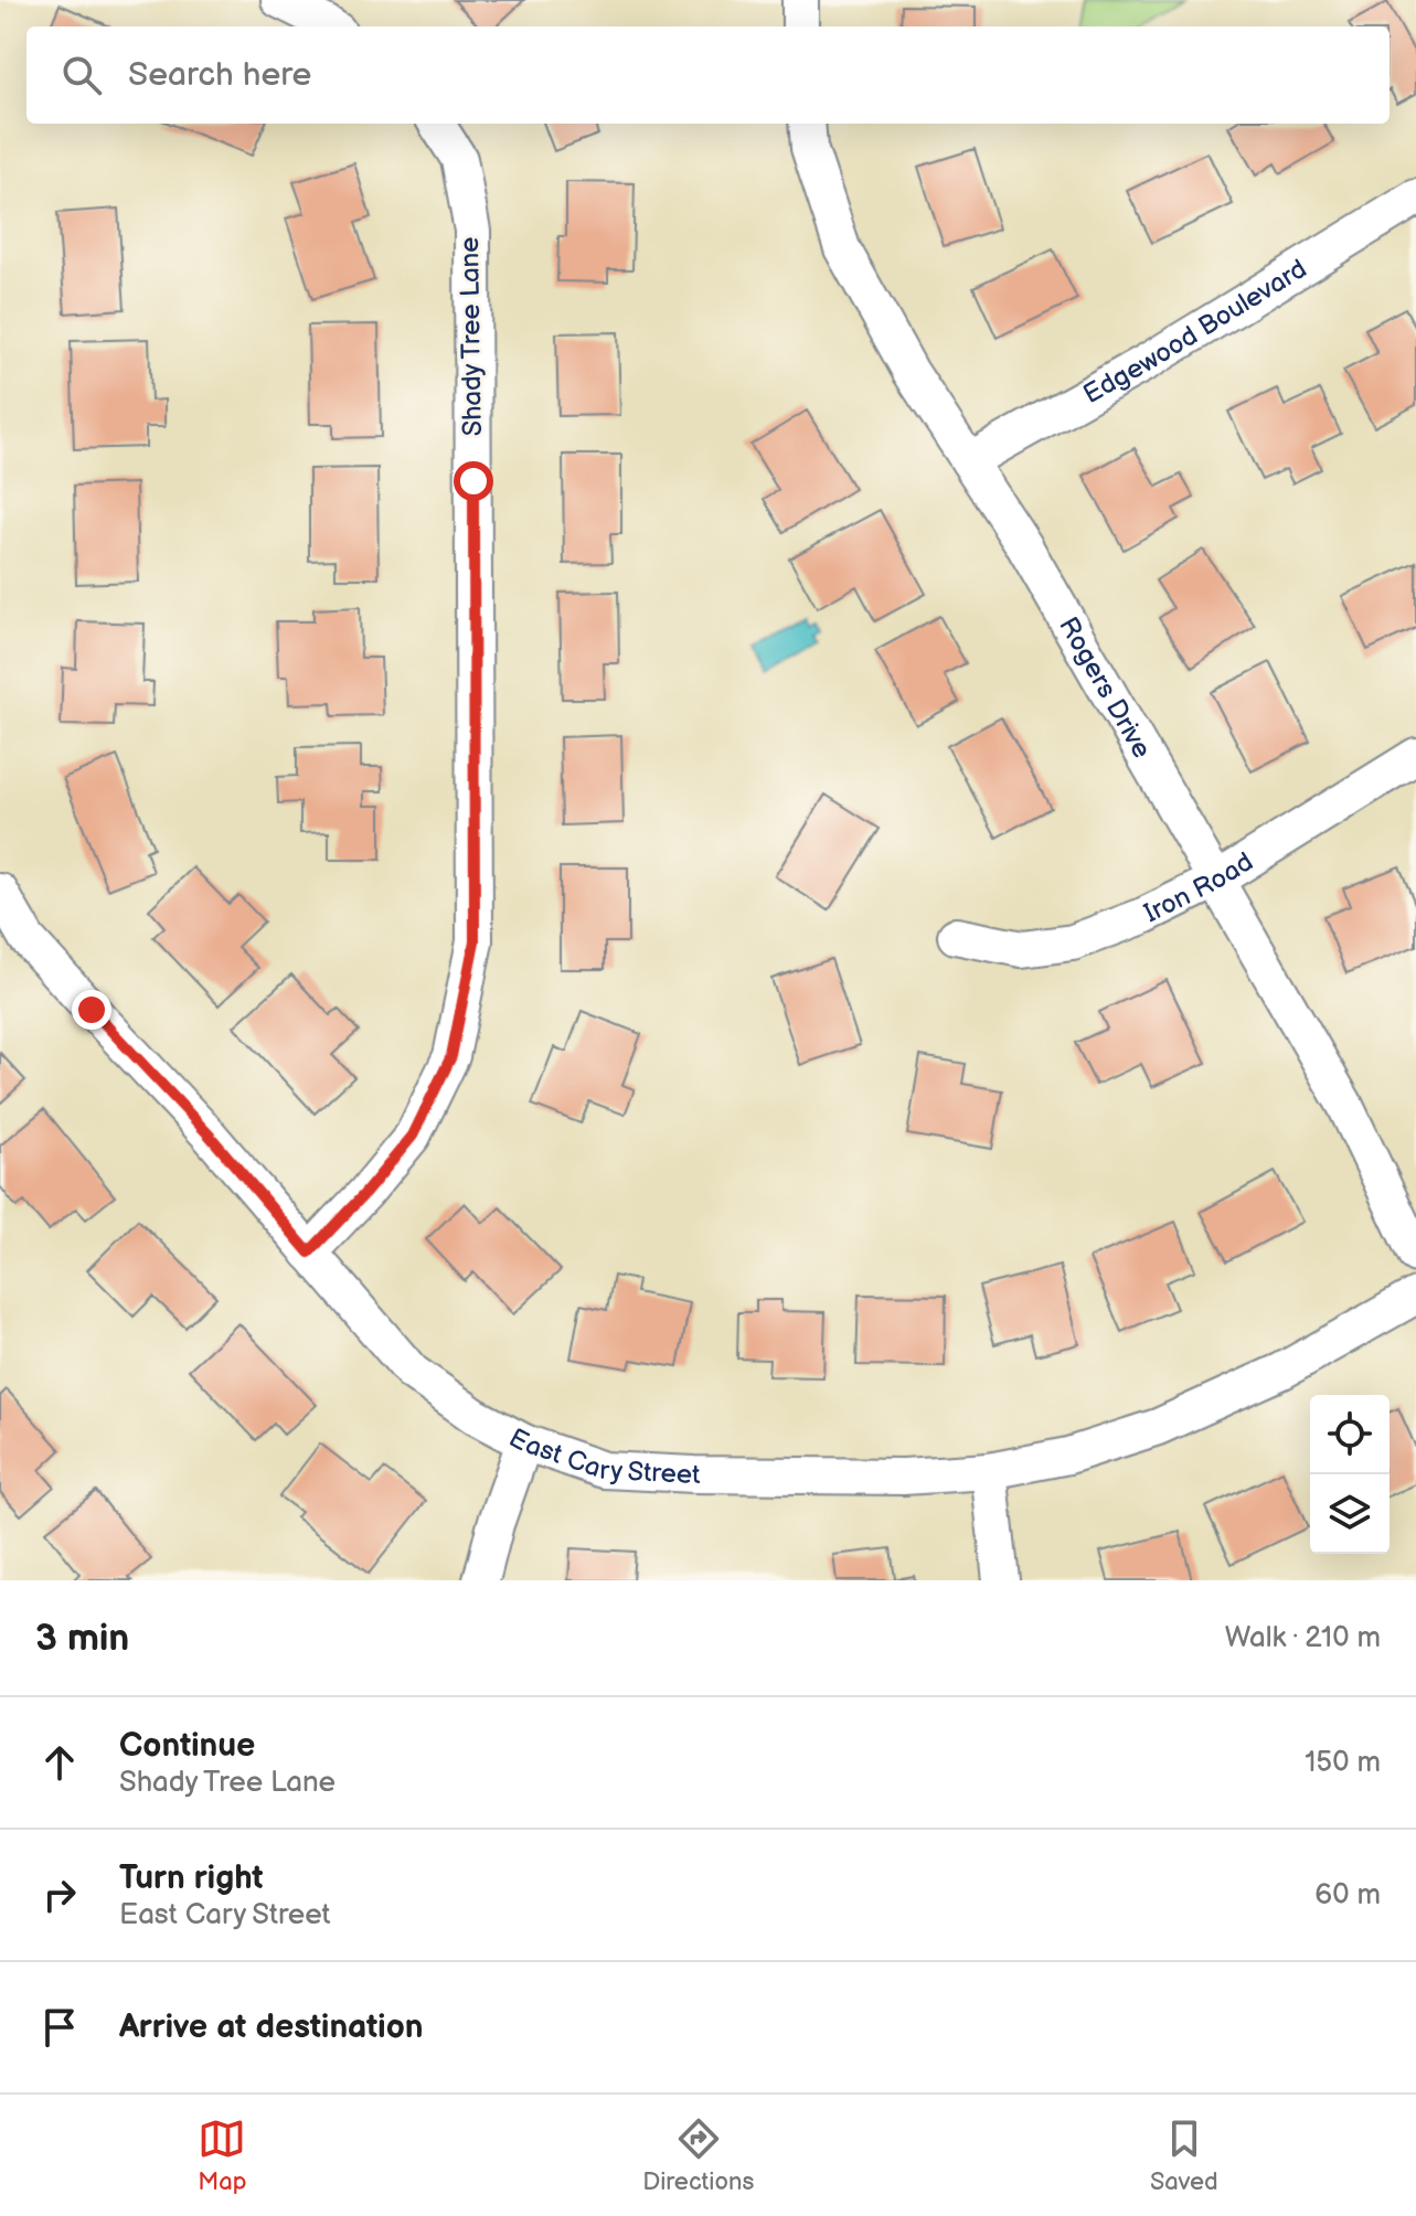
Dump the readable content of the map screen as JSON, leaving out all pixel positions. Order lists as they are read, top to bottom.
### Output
{
  "streets": {
    "street": [
      "Edgewood Boulevard",
      "Shady Tree Lane",
      "Rogers Drive",
      "Iron Road",
      "East Cary Street"
    ]
  },
  "crossings": [
    ["Edgewood Boulevard", "Rogers Drive"],
    ["Shady Tree Lane", "East Cary Street"],
    ["Rogers Drive", "Iron Road"]
  ],
  "page": {
    "search": "Search here",
    "heading": ["3 min", "Walk · 210 m"],
    "list": [
      ["Continue", "Shady Tree Lane", "150 m"],
      ["Turn right", "East Cary Street", "60 m"],
      "Arrive at destination"
    ],
    "nav": ["Map", "Directions", "Saved"]
  }
}
